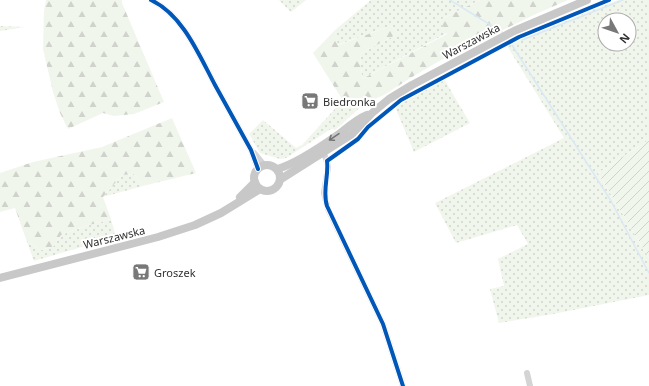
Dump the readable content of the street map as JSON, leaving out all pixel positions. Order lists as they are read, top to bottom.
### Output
{
  "streets": {
    "main road": ["Warszawska"]
  },
  "places": {
    "supermarket": ["Biedronka", "Groszek"]
  },
  "north": "bottom right"
}
